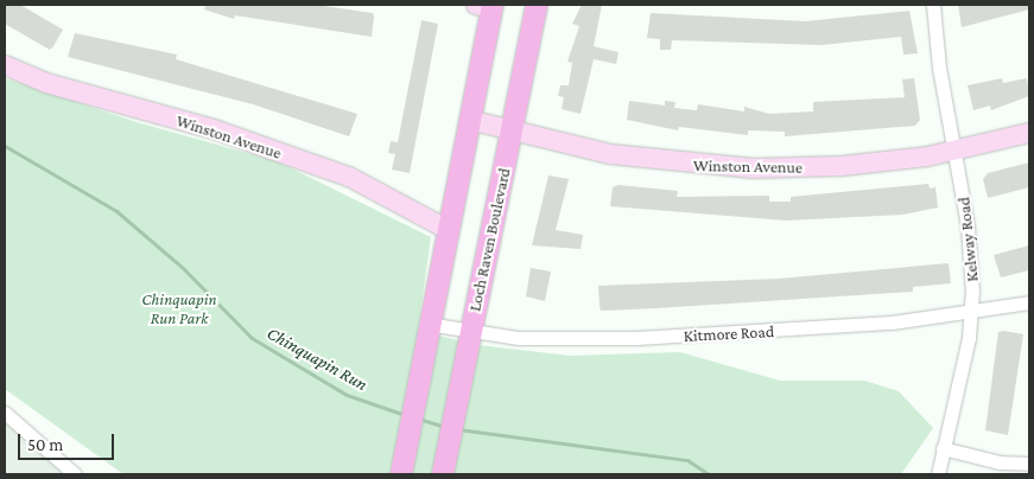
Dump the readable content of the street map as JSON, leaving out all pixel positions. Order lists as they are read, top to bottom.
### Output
{
  "streets": {
    "main road": ["Loch Raven Boulevard"],
    "street": ["Winston Avenue", "Kelway Road", "Kitmore Road"]
  },
  "crossings": [
    ["Winston Avenue", "Loch Raven Boulevard"],
    ["Winston Avenue", "Kelway Road"],
    ["Loch Raven Boulevard", "Kitmore Road"],
    ["Kelway Road", "Kitmore Road"]
  ],
  "water": ["Chinquapin Run"],
  "parks": ["Chinquapin Run Park"],
  "scale_bar": "50 m"
}
